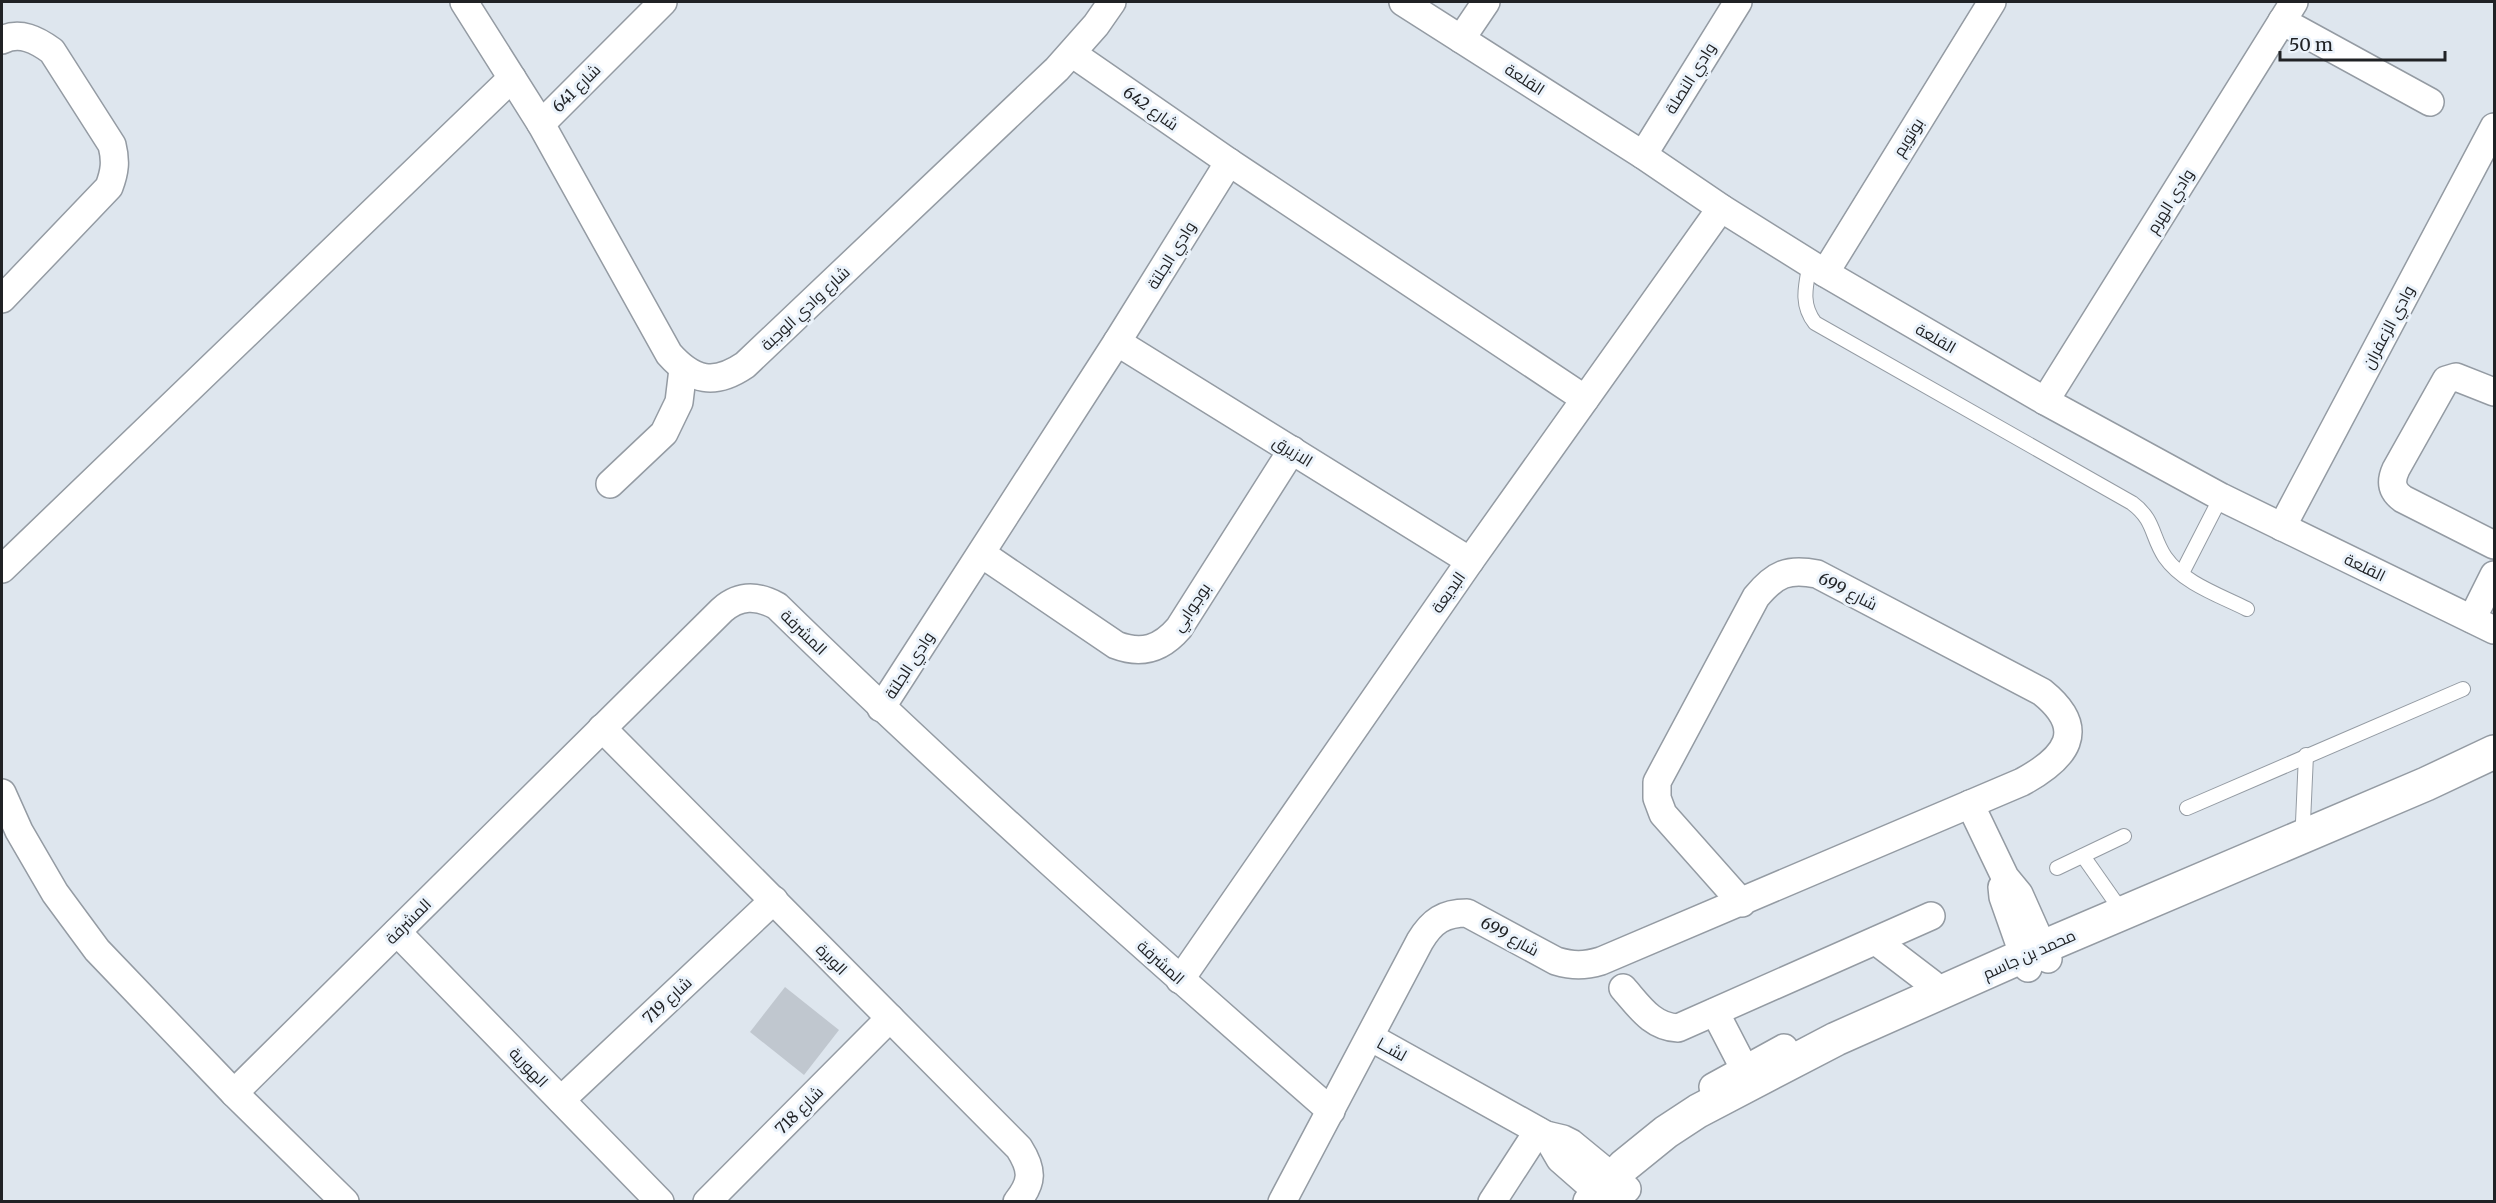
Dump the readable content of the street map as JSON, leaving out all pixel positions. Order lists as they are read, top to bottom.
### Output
{
  "streets": {
    "street": [
      "وادي النصلة",
      "القلعة",
      "شارع 641",
      "شارع 642",
      "بوتويم",
      "وادي الهرم",
      "وادي الجلتة",
      "شارع وادي الوجبة",
      "وادي الزعفران",
      "الازيرق",
      "شارع 699",
      "البديعة",
      "بوجوابي",
      "المشرفة",
      "محمد بن جاسم",
      "الوبرة",
      "شارع 719",
      "لشــا",
      "الهورية",
      "شارع 718"
    ]
  },
  "crossings": [
    ["وادي النصلة", "القلعة"],
    ["القلعة", "بوتويم"],
    ["القلعة", "وادي الهرم"],
    ["القلعة", "وادي الزعفران"],
    ["القلعة", "البديعة"],
    ["شارع 642", "وادي الجلتة"],
    ["شارع 642", "شارع وادي الوجبة"],
    ["وادي الجلتة", "الازيرق"],
    ["وادي الجلتة", "بوجوابي"],
    ["وادي الجلتة", "المشرفة"],
    ["الازيرق", "البديعة"],
    ["الازيرق", "بوجوابي"],
    ["شارع 699", "لشــا"],
    ["البديعة", "المشرفة"],
    ["المشرفة", "الوبرة"],
    ["المشرفة", "لشــا"],
    ["المشرفة", "الهورية"],
    ["محمد بن جاسم", "لشــا"],
    ["الوبرة", "شارع 719"],
    ["الوبرة", "شارع 718"],
    ["شارع 719", "الهورية"]
  ],
  "scale_bar": "50 m"
}
